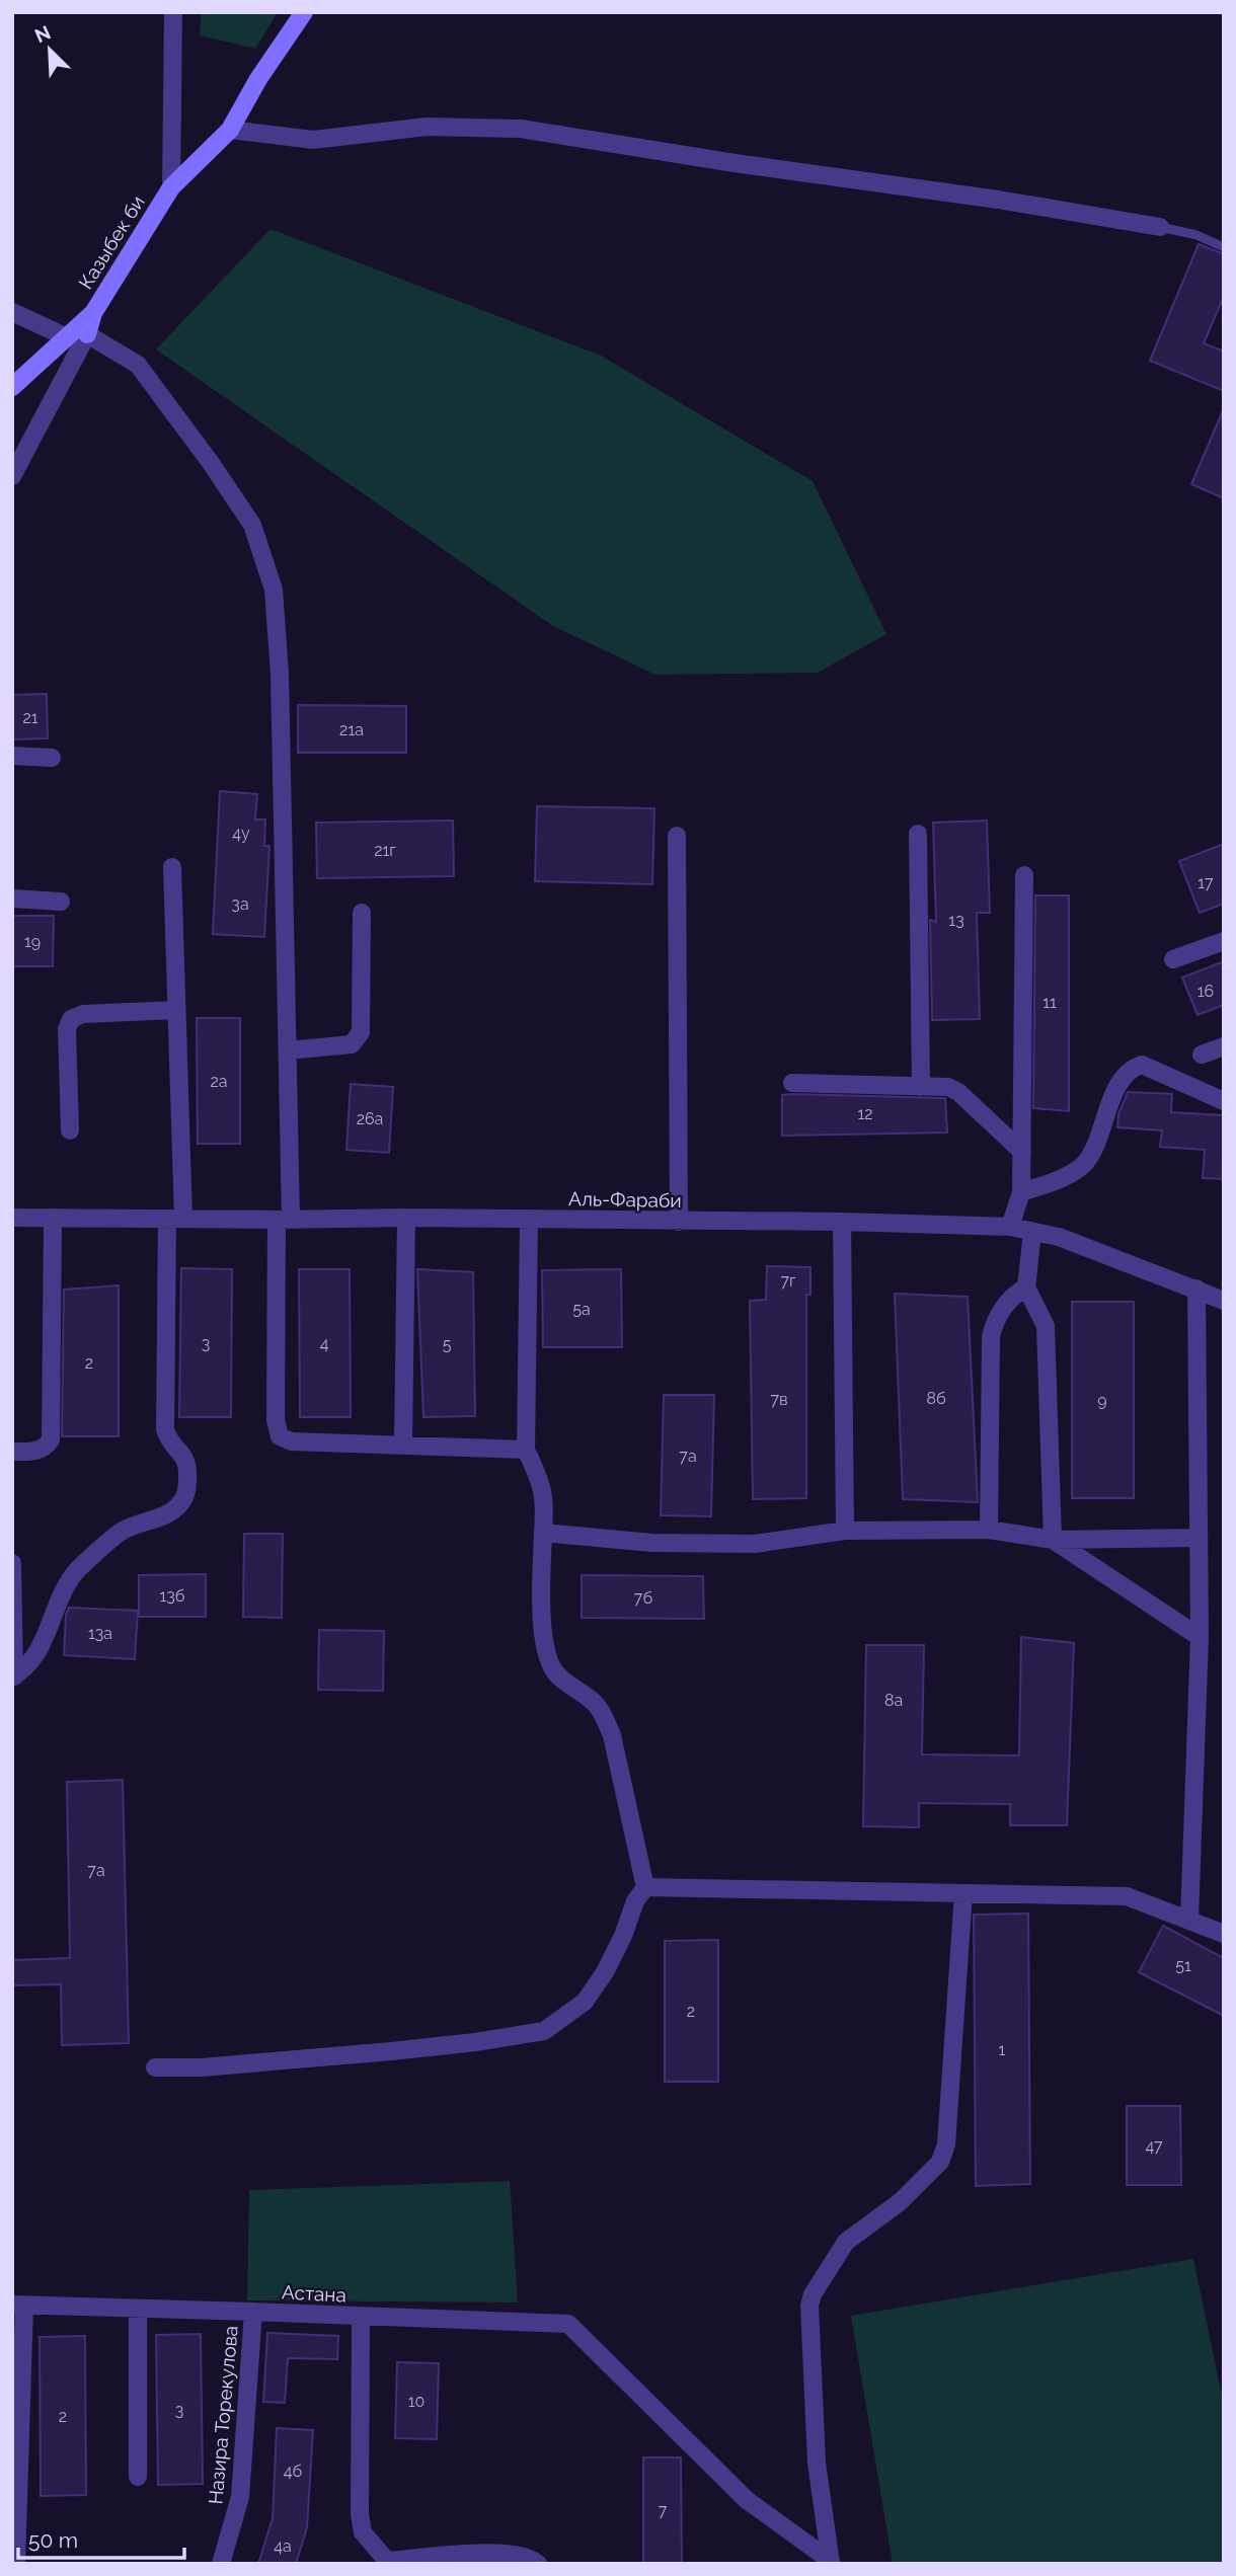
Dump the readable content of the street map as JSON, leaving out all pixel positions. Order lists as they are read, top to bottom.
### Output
{
  "streets": {
    "street": [
      "Казыбек би",
      "Аль-Фараби",
      "Астана",
      "Назира Торекулова"
    ]
  },
  "crossings": [
    ["Астана", "Назира Торекулова"]
  ],
  "house_numbers": [
    "21",
    "21а",
    "4у",
    "21г",
    "17",
    "3а",
    "13",
    "19",
    "16",
    "11",
    "2а",
    "12",
    "26а",
    "7г",
    "5а",
    "3",
    "4",
    "5",
    "2",
    "8б",
    "7в",
    "9",
    "7а",
    "13б",
    "7б",
    "13а",
    "8а",
    "7а",
    "51",
    "2",
    "1",
    "47",
    "10",
    "3",
    "2",
    "4б",
    "7",
    "4а"
  ],
  "scale_bar": "50 m",
  "north": "top left"
}
